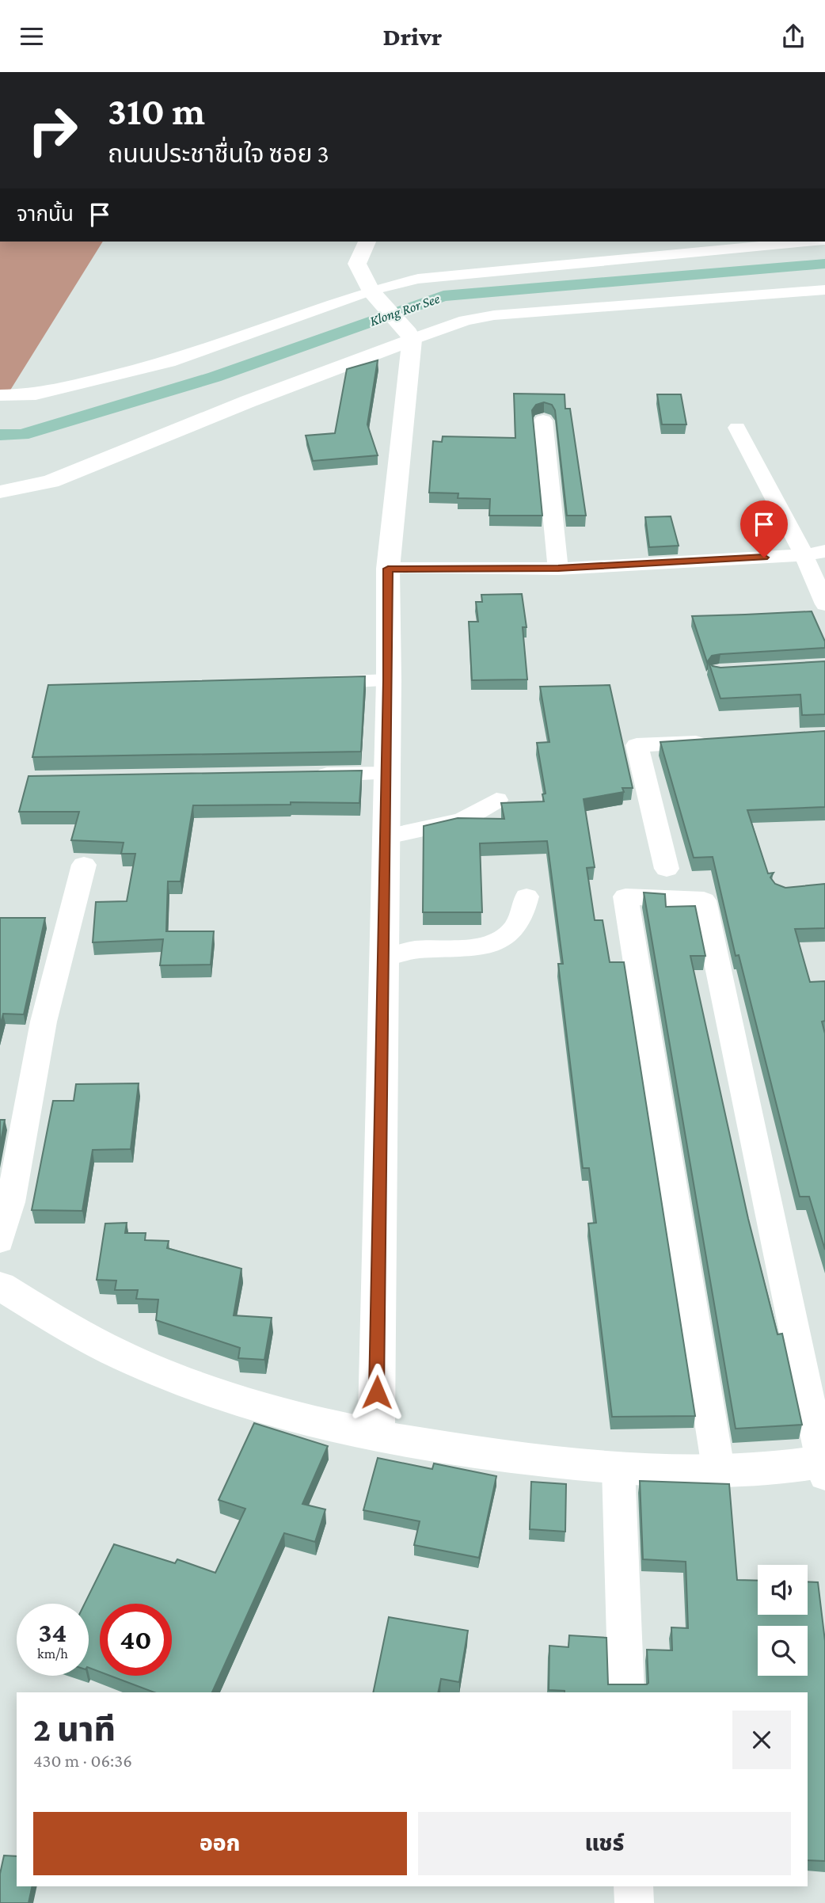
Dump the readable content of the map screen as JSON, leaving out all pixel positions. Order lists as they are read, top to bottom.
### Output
{
  "water": ["Klong Ror See"],
  "page": {
    "header": "Drivr",
    "turn": ["310 m", "ถนนประชาชื่นใจ ซอย 3"],
    "then": "จากนั้น",
    "speed": "34 km/h",
    "limit": "40",
    "heading": ["2 นาที", "430 m · 06:36"],
    "buttons": ["ออก", "แชร์"]
  }
}
